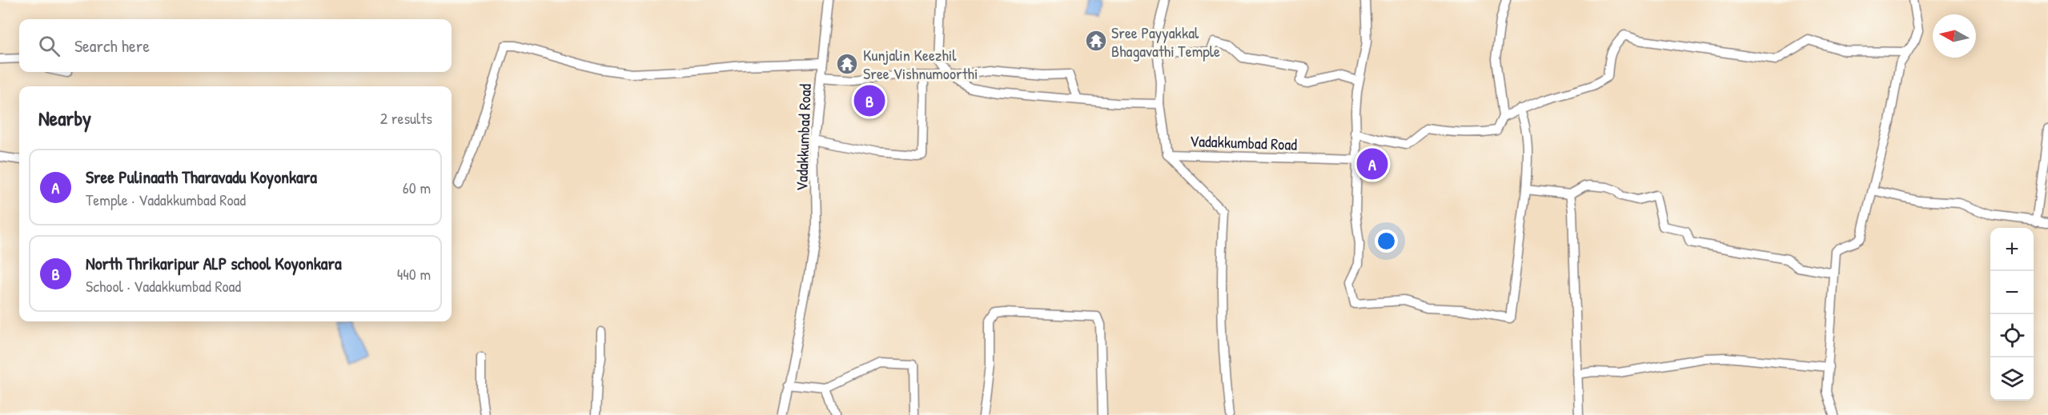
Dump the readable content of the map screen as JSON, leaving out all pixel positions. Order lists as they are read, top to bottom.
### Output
{
  "streets": {
    "street": ["Vadakkumbad Road"]
  },
  "places": {
    "temple": ["Sree Payyakkal Bhagavathi Temple", "Kunjalin Keezhil Sree Vishnumoorthi"]
  },
  "north": "left",
  "page": {
    "search": "Search here",
    "pins": ["B", "A"],
    "heading": ["Nearby", "2 results"],
    "list": [
      {
        "mark": "A",
        "name": "Sree Pulinaath Tharavadu Koyonkara",
        "note": "Temple · Vadakkumbad Road",
        "value": "60 m"
      },
      {
        "mark": "B",
        "name": "North Thrikaripur ALP school Koyonkara",
        "note": "School · Vadakkumbad Road",
        "value": "440 m"
      }
    ],
    "map_buttons": ["+", "−"]
  }
}
